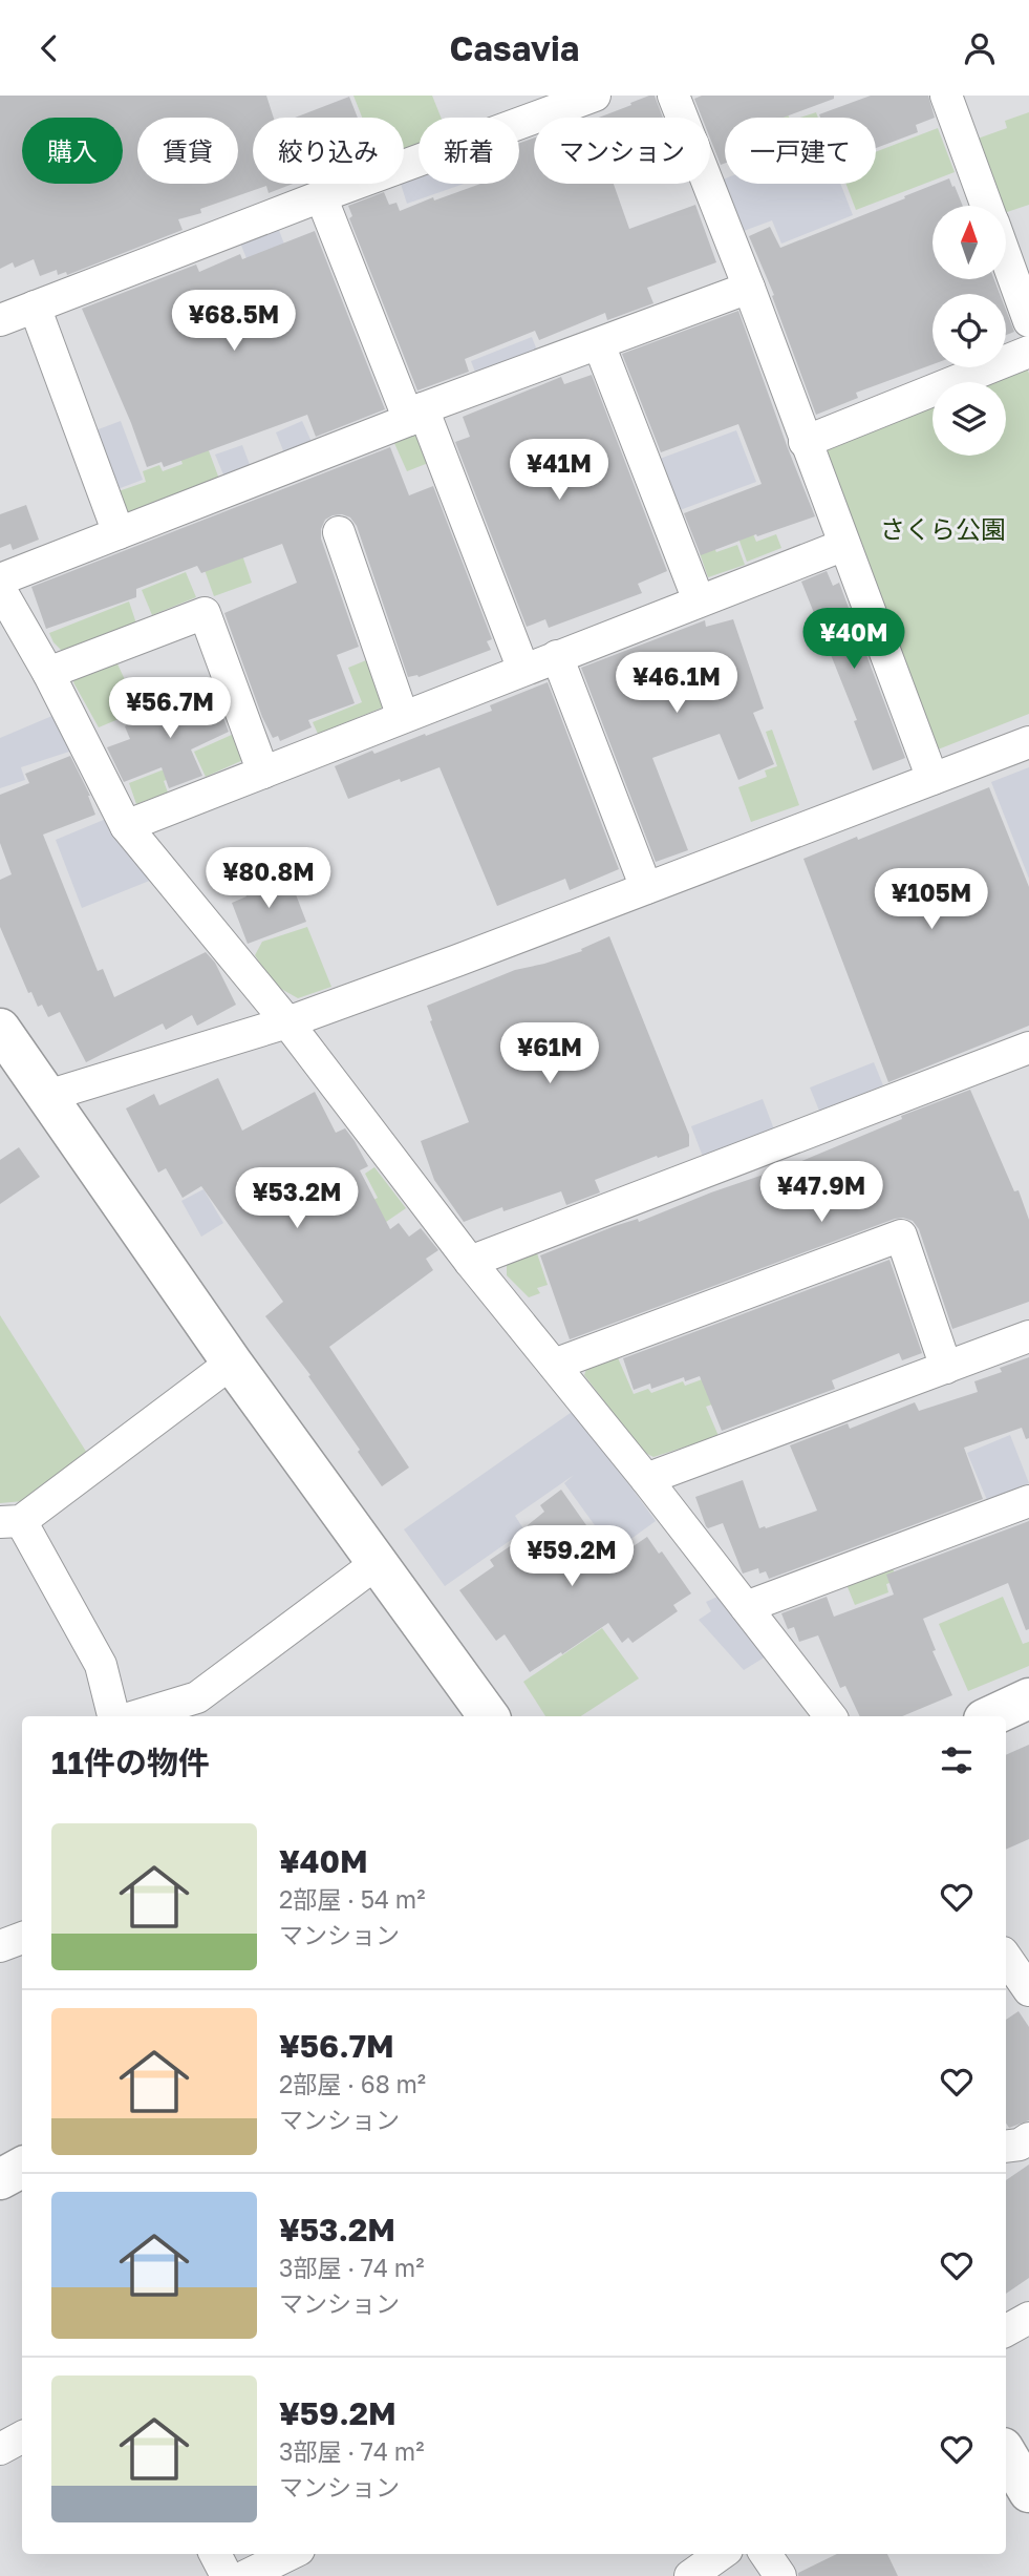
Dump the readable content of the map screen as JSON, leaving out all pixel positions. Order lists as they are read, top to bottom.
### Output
{
  "parks": ["さくら公園"],
  "north": "top",
  "page": {
    "header": "Casavia",
    "chip": [
      "購入",
      "賃貸",
      "絞り込み",
      "新着",
      "マンション",
      "一戸建て"
    ],
    "price": [
      "¥68.5M",
      "¥41M",
      "¥40M",
      "¥46.1M",
      "¥56.7M",
      "¥80.8M",
      "¥105M",
      "¥61M",
      "¥47.9M",
      "¥53.2M",
      "¥59.2M"
    ],
    "heading": "11件の物件",
    "list": [
      {
        "name": "¥40M",
        "note": "2部屋 · 54 m² · マンション"
      },
      {
        "name": "¥56.7M",
        "note": "2部屋 · 68 m² · マンション"
      },
      {
        "name": "¥53.2M",
        "note": "3部屋 · 74 m² · マンション"
      },
      {
        "name": "¥59.2M",
        "note": "3部屋 · 74 m² · マンション"
      }
    ]
  }
}
